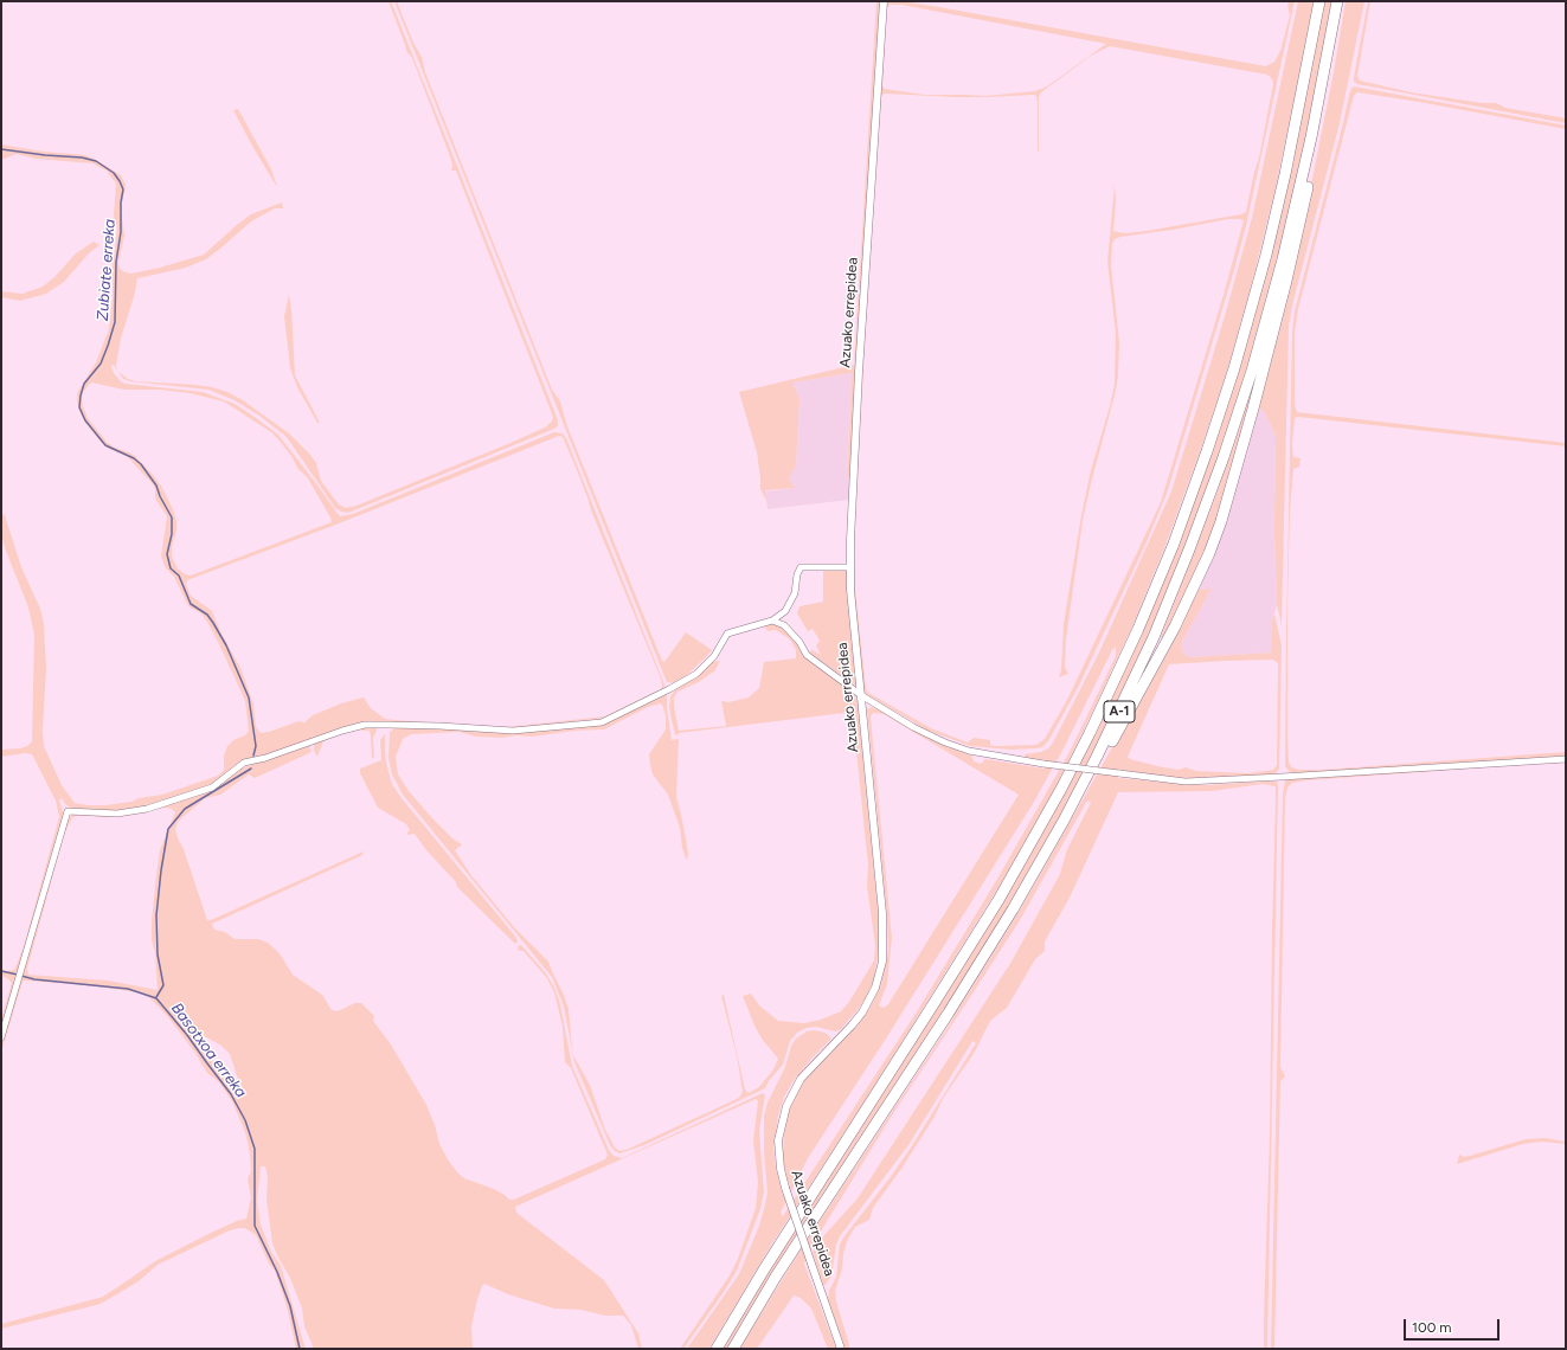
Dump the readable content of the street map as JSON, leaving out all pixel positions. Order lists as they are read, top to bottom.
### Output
{
  "streets": {
    "highway": ["A-1"],
    "street": ["Azuako errepidea"]
  },
  "water": ["Zubiate erreka", "Basotxoa erreka"],
  "scale_bar": "100 m"
}
